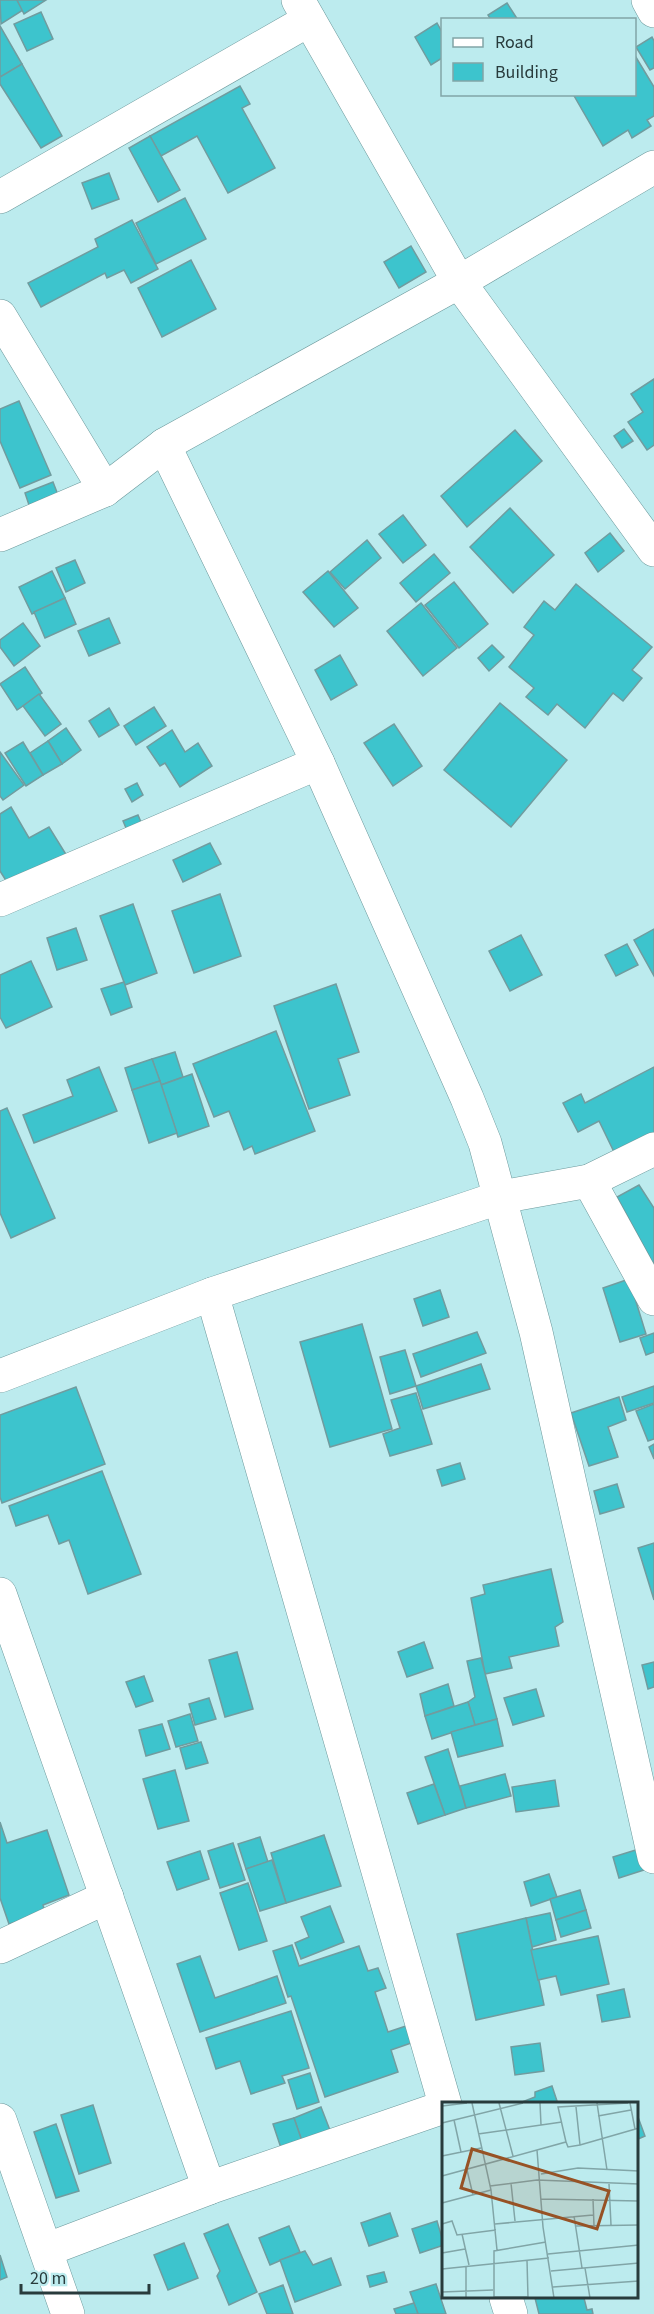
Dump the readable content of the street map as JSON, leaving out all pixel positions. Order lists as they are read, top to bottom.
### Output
{
  "legend": ["Road", "Building"],
  "scale_bar": "20 m"
}
